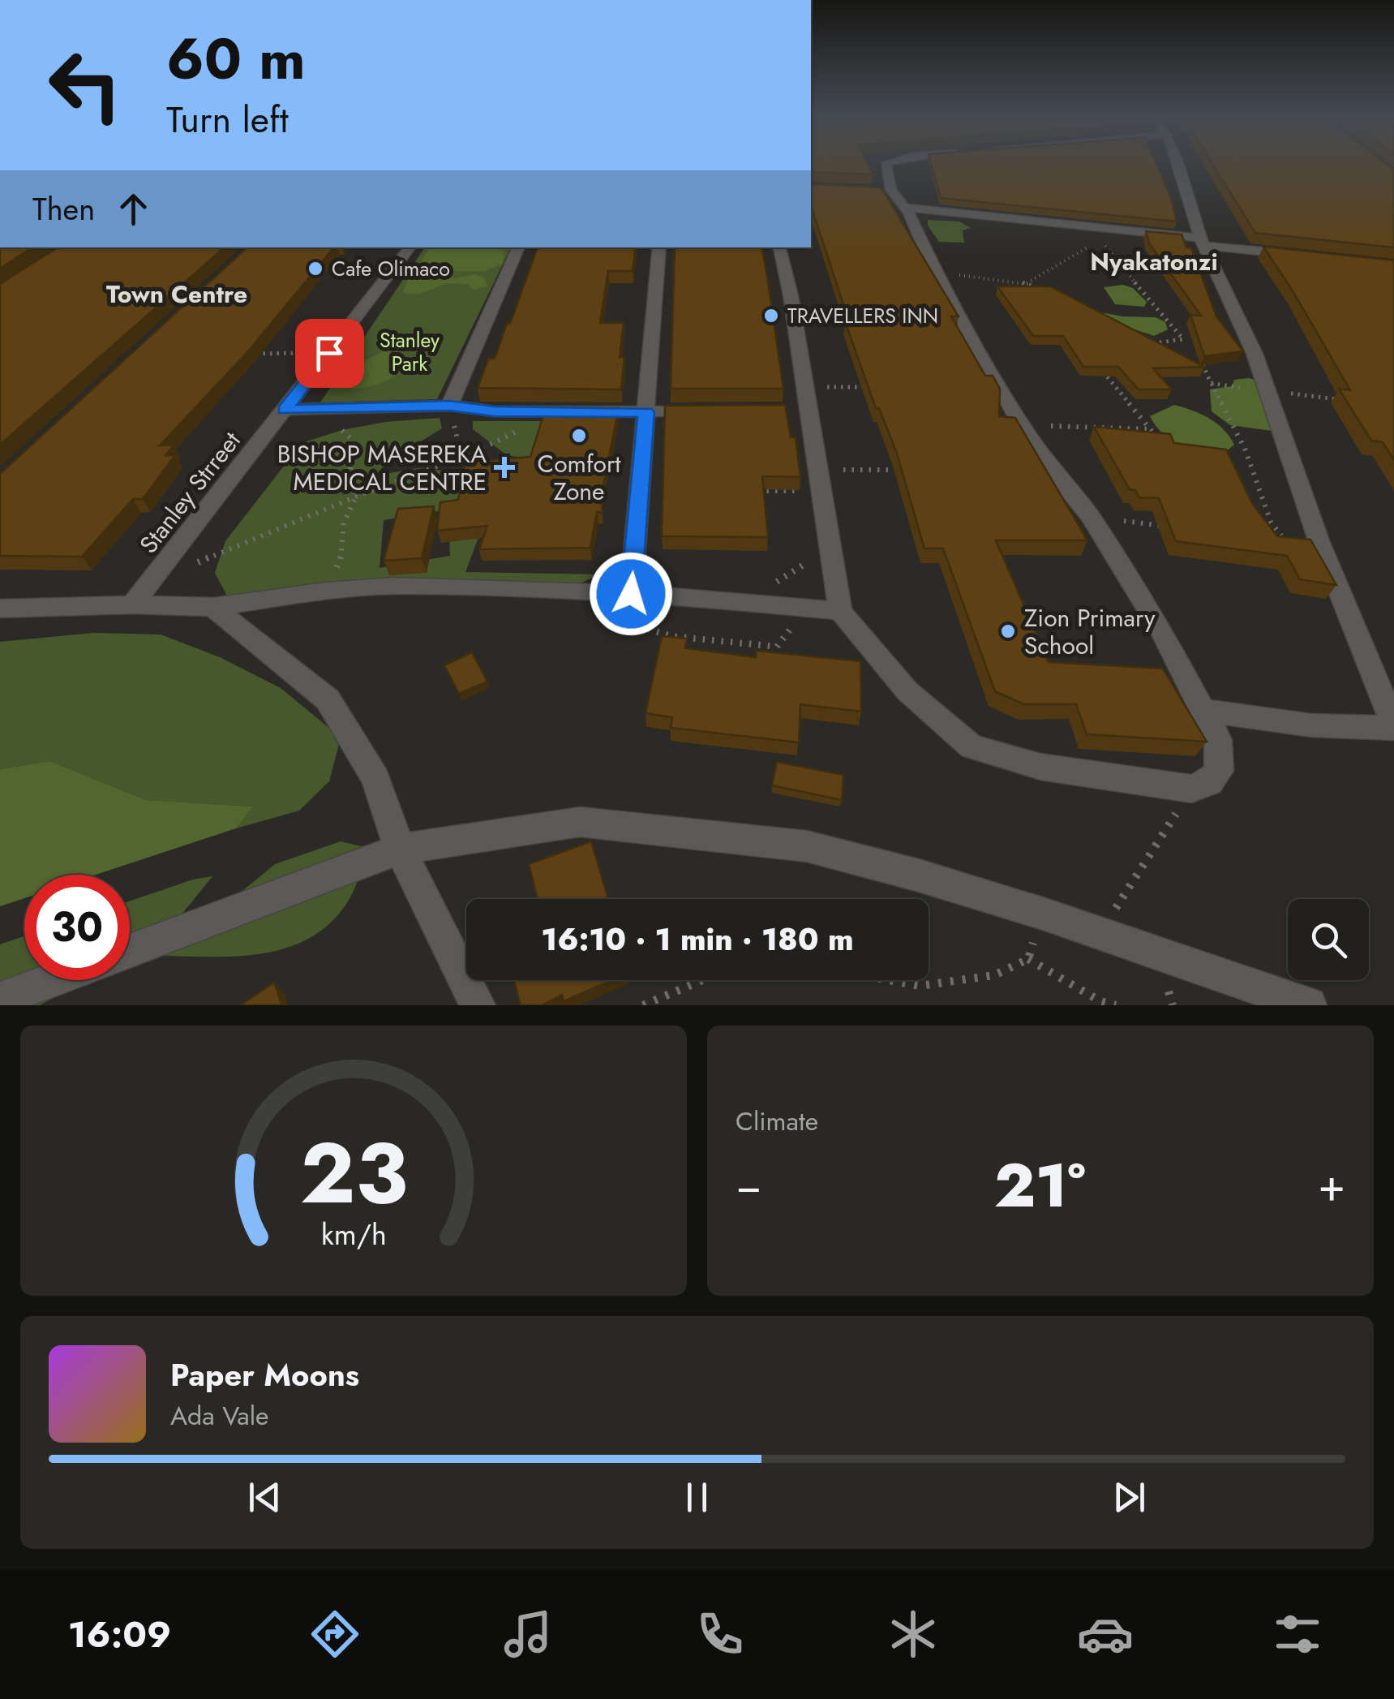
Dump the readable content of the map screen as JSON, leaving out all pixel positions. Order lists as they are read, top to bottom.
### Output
{
  "streets": {
    "street": ["Stanley Strreet"]
  },
  "districts": ["Nyakatonzi", "Town Centre"],
  "parks": ["Stanley Park"],
  "places": {
    "other": [
      "Cafe Olimaco",
      "TRAVELLERS INN",
      "Comfort Zone",
      "Zion Primary School"
    ],
    "health": ["BISHOP MASEREKA MEDICAL CENTRE"]
  },
  "page": {
    "turn": ["60 m", "Turn left"],
    "then": "Then",
    "limit": "30",
    "trip": "16:10 · 1 min · 180 m",
    "tile": "Climate",
    "heat": ["−", "21°", "+"],
    "song": ["Paper Moons", "Ada Vale"],
    "tabs": "16:09",
    "gauge": ["23", "km/h"]
  }
}
